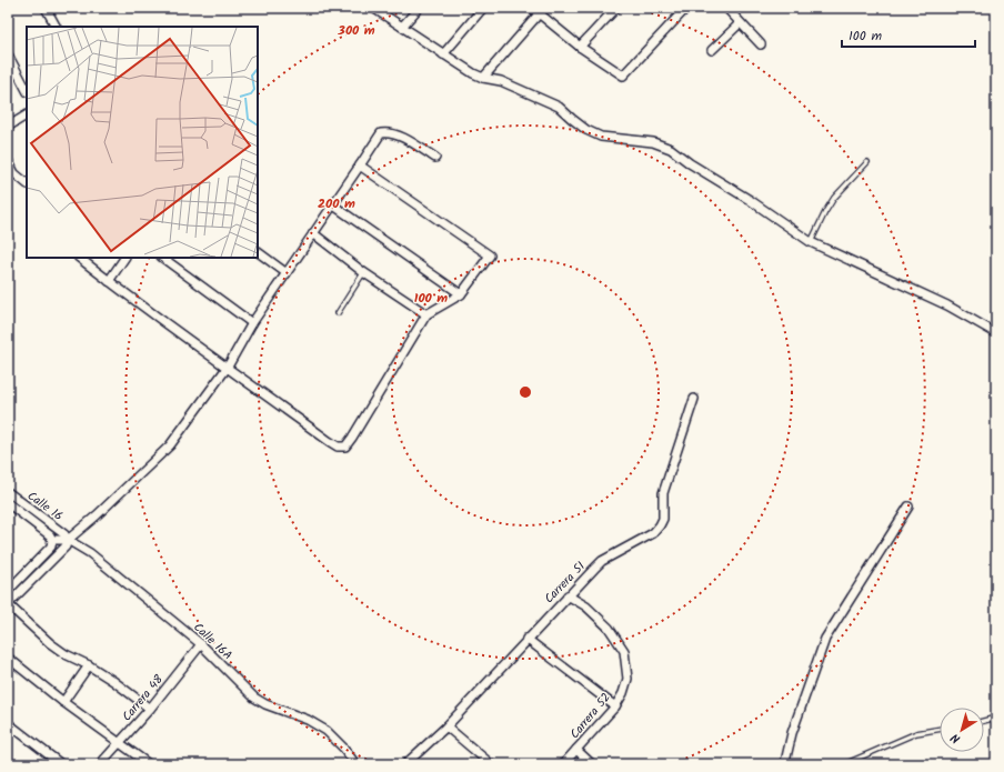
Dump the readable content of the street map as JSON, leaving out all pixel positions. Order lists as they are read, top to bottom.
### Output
{
  "streets": {
    "street": [
      "Calle 16",
      "Carrera 51",
      "Calle 16A",
      "Carrera 48",
      "Carrera 52"
    ]
  },
  "crossings": [
    ["Calle 16", "Calle 16A"],
    ["Carrera 51", "Carrera 52"],
    ["Calle 16A", "Carrera 48"]
  ],
  "scale_bar": "100 m",
  "north": "bottom left",
  "rings": ["300 m", "200 m", "100 m"]
}
